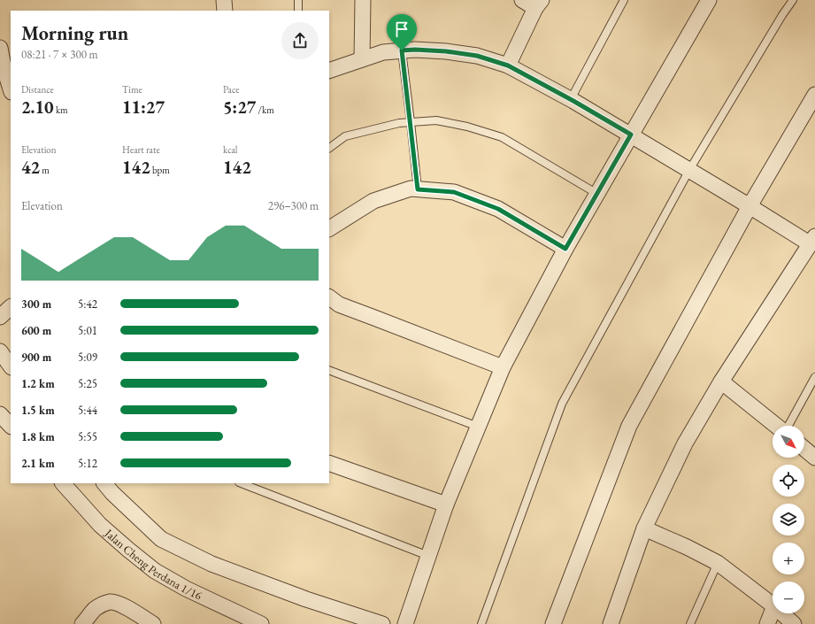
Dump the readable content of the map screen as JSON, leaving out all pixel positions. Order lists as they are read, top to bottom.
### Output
{
  "streets": {
    "street": ["Jalan Cheng Perdana 1/16"]
  },
  "north": "bottom right",
  "page": {
    "heading": ["Morning run", "08:21 · 7 × 300 m"],
    "stats": [
      ["Distance", "2.10 km"],
      ["Time", "11:27"],
      ["Pace", "5:27 /km"],
      ["Elevation", "42 m"],
      ["Heart rate", "142 bpm"],
      ["kcal", "142"]
    ],
    "chart": ["Elevation", "296–300 m"],
    "list": [
      {
        "name": "300 m",
        "note": "5:42"
      },
      {
        "name": "600 m",
        "note": "5:01"
      },
      {
        "name": "900 m",
        "note": "5:09"
      },
      {
        "name": "1.2 km",
        "note": "5:25"
      },
      {
        "name": "1.5 km",
        "note": "5:44"
      },
      {
        "name": "1.8 km",
        "note": "5:55"
      },
      {
        "name": "2.1 km",
        "note": "5:12"
      }
    ],
    "map_buttons": ["+", "−"]
  }
}
